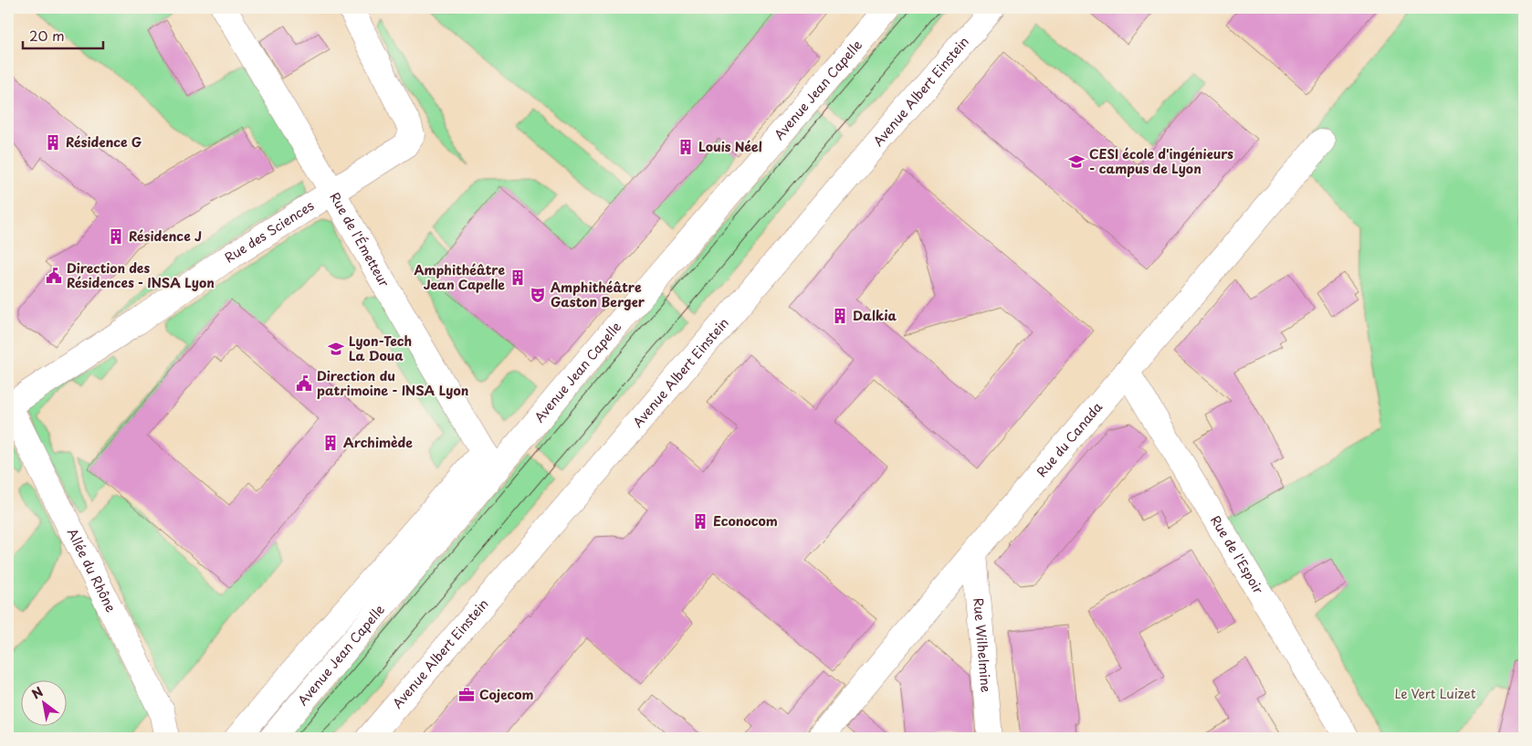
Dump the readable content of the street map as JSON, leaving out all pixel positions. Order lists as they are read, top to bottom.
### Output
{
  "streets": {
    "street": [
      "Avenue Jean Capelle",
      "Avenue Albert Einstein",
      "Rue des Sciences",
      "Rue de l'Émetteur",
      "Rue du Canada",
      "Rue de l'Espoir",
      "Allée du Rhône",
      "Rue Wilhelmine"
    ]
  },
  "crossings": [
    ["Avenue Jean Capelle", "Rue de l'Émetteur"],
    ["Rue des Sciences", "Rue de l'Émetteur"],
    ["Rue des Sciences", "Allée du Rhône"],
    ["Rue du Canada", "Rue de l'Espoir"],
    ["Rue du Canada", "Rue Wilhelmine"]
  ],
  "parks": ["Le Vert Luizet"],
  "places": {
    "building": [
      "Résidence G",
      "Louis Néel",
      "Résidence J",
      "Amphithéâtre Jean Capelle",
      "Dalkia",
      "Archimède",
      "Econocom"
    ],
    "school or university": ["CESI école d'ingénieurs - campus de Lyon", "Lyon-Tech La Doua"],
    "public building": ["Direction des Résidences - INSA Lyon", "Direction du patrimoine - INSA Lyon"],
    "theatre": ["Amphithéâtre Gaston Berger"],
    "office": ["Cojecom"]
  },
  "scale_bar": "20 m",
  "north": "top left"
}
